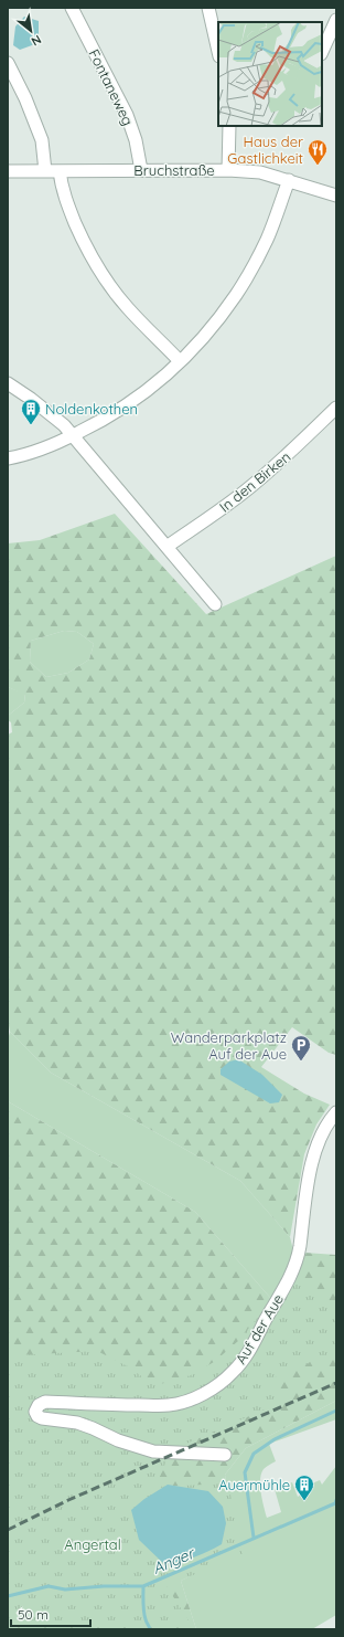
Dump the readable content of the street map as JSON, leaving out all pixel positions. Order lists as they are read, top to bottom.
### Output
{
  "streets": {
    "street": [
      "Fontaneweg",
      "Bruchstraße",
      "In den Birken",
      "Auf der Aue"
    ]
  },
  "crossings": [
    ["Fontaneweg", "Bruchstraße"]
  ],
  "water": ["Anger"],
  "parks": ["Angertal"],
  "places": {
    "restaurant": ["Haus der Gastlichkeit"],
    "building": ["Noldenkothen", "Auermühle"],
    "parking": ["Wanderparkplatz Auf der Aue"]
  },
  "scale_bar": "50 m",
  "north": "bottom right"
}
